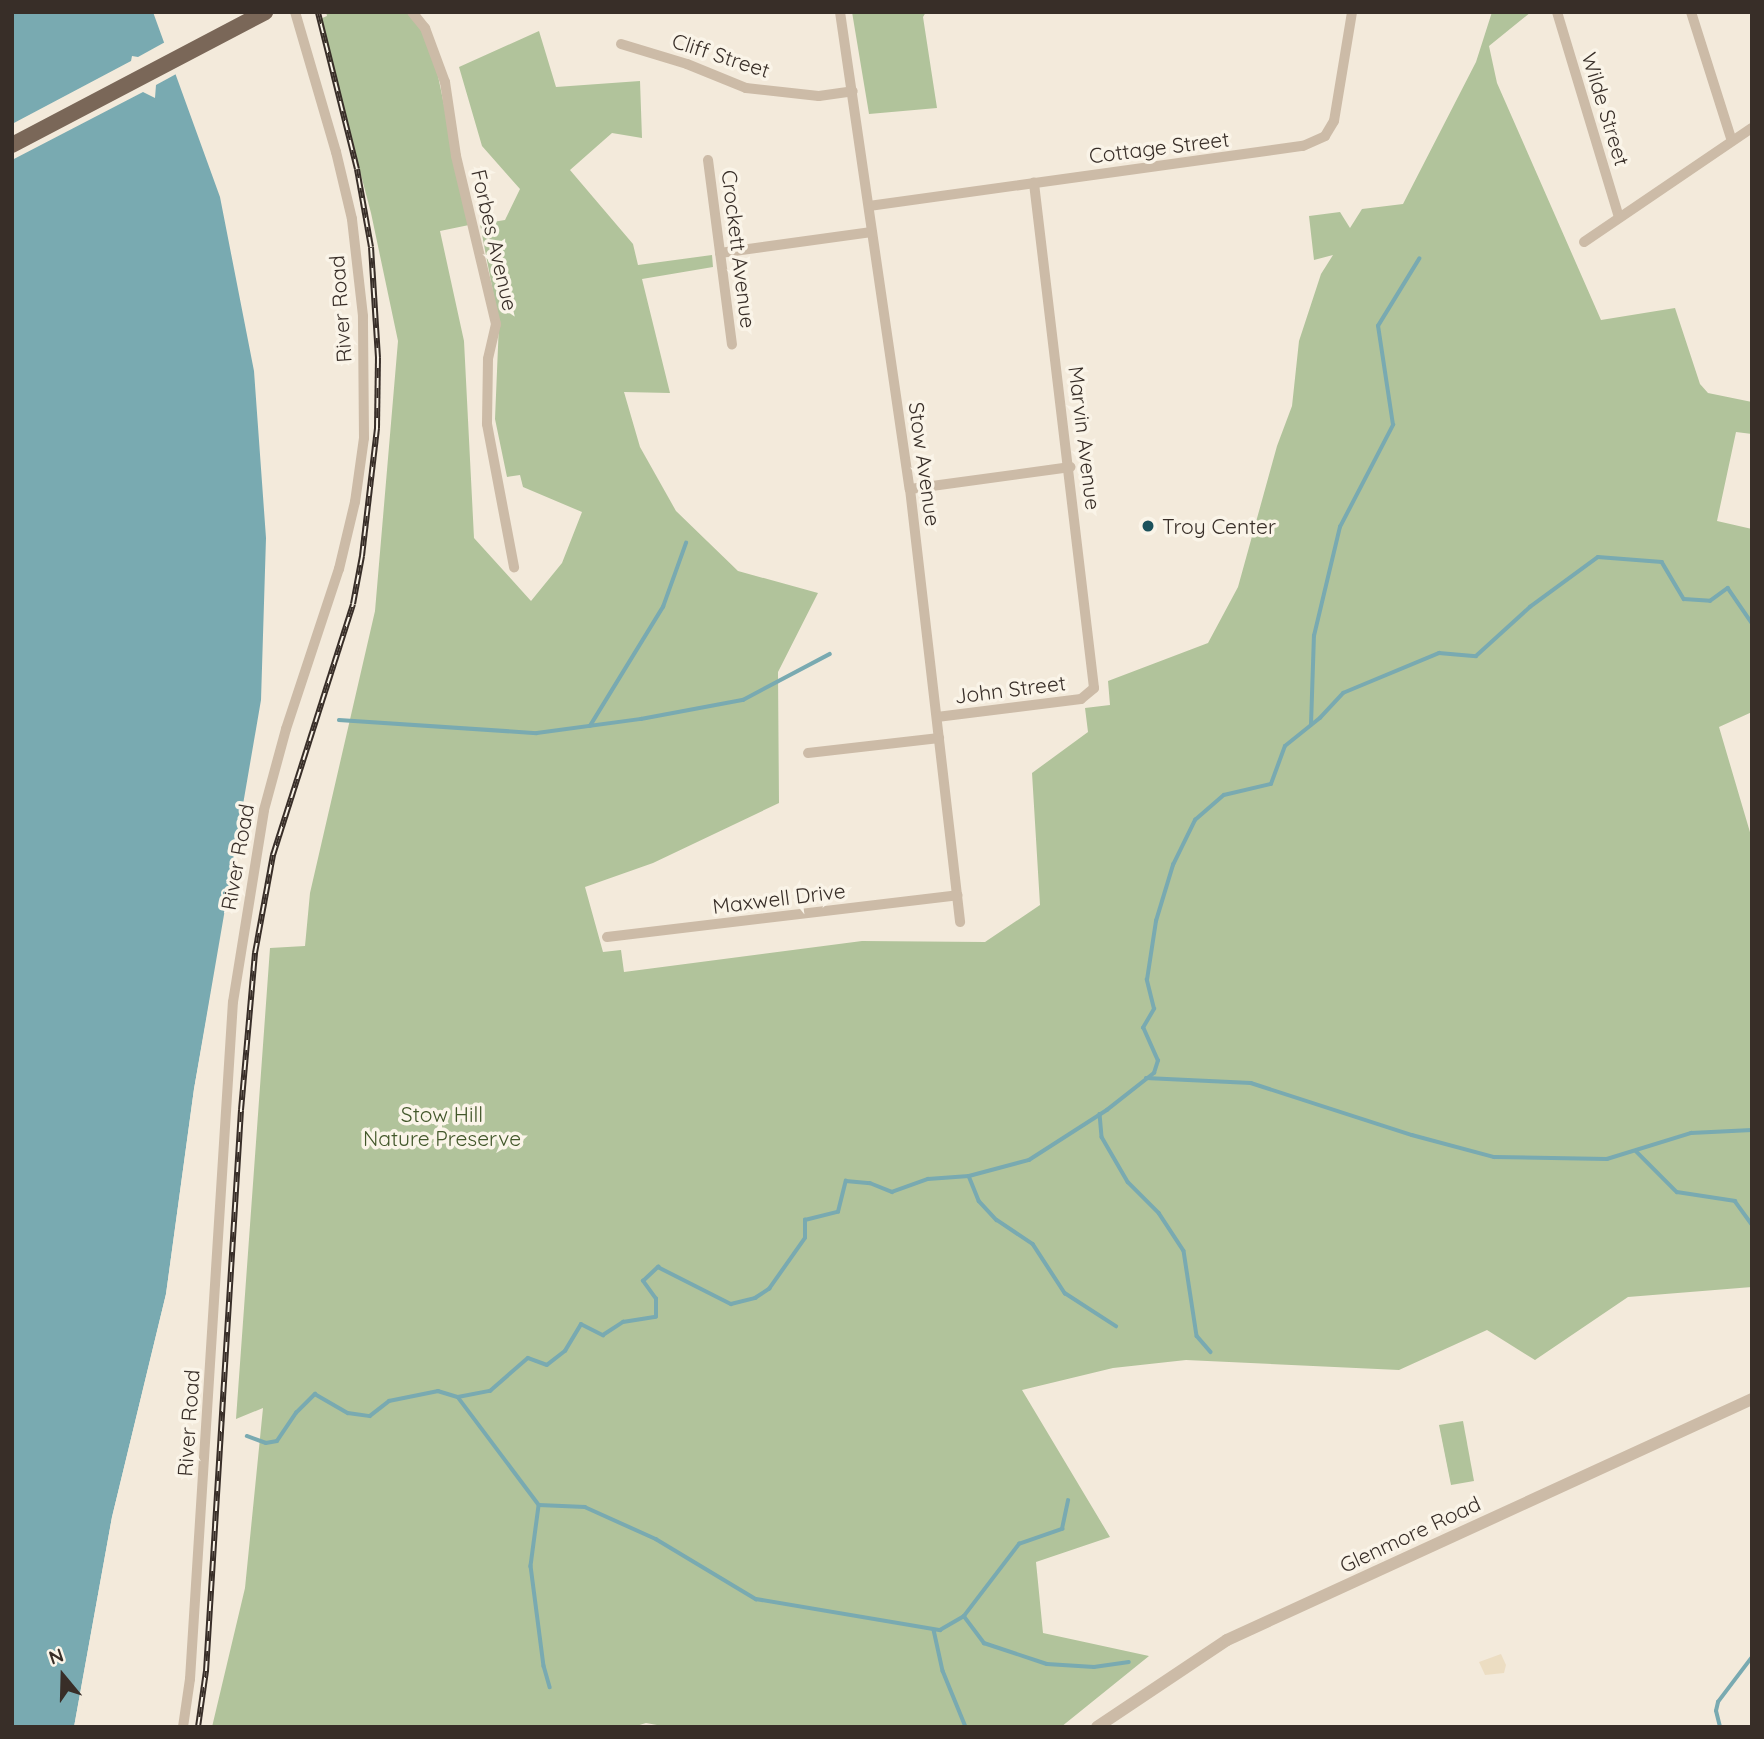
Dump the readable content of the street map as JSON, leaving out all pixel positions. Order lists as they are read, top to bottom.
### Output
{
  "streets": {
    "street": [
      "Cliff Street",
      "Wilde Street",
      "Cottage Street",
      "Forbes Avenue",
      "Crockett Avenue",
      "River Road",
      "Marvin Avenue",
      "Stow Avenue",
      "John Street",
      "Maxwell Drive",
      "Glenmore Road"
    ]
  },
  "crossings": [
    ["Cliff Street", "Stow Avenue"],
    ["Cottage Street", "Marvin Avenue"],
    ["Cottage Street", "Stow Avenue"],
    ["Marvin Avenue", "John Street"],
    ["Stow Avenue", "John Street"],
    ["Stow Avenue", "Maxwell Drive"]
  ],
  "parks": ["Stow Hill Nature Preserve"],
  "places": ["Troy Center"],
  "north": "top"
}
